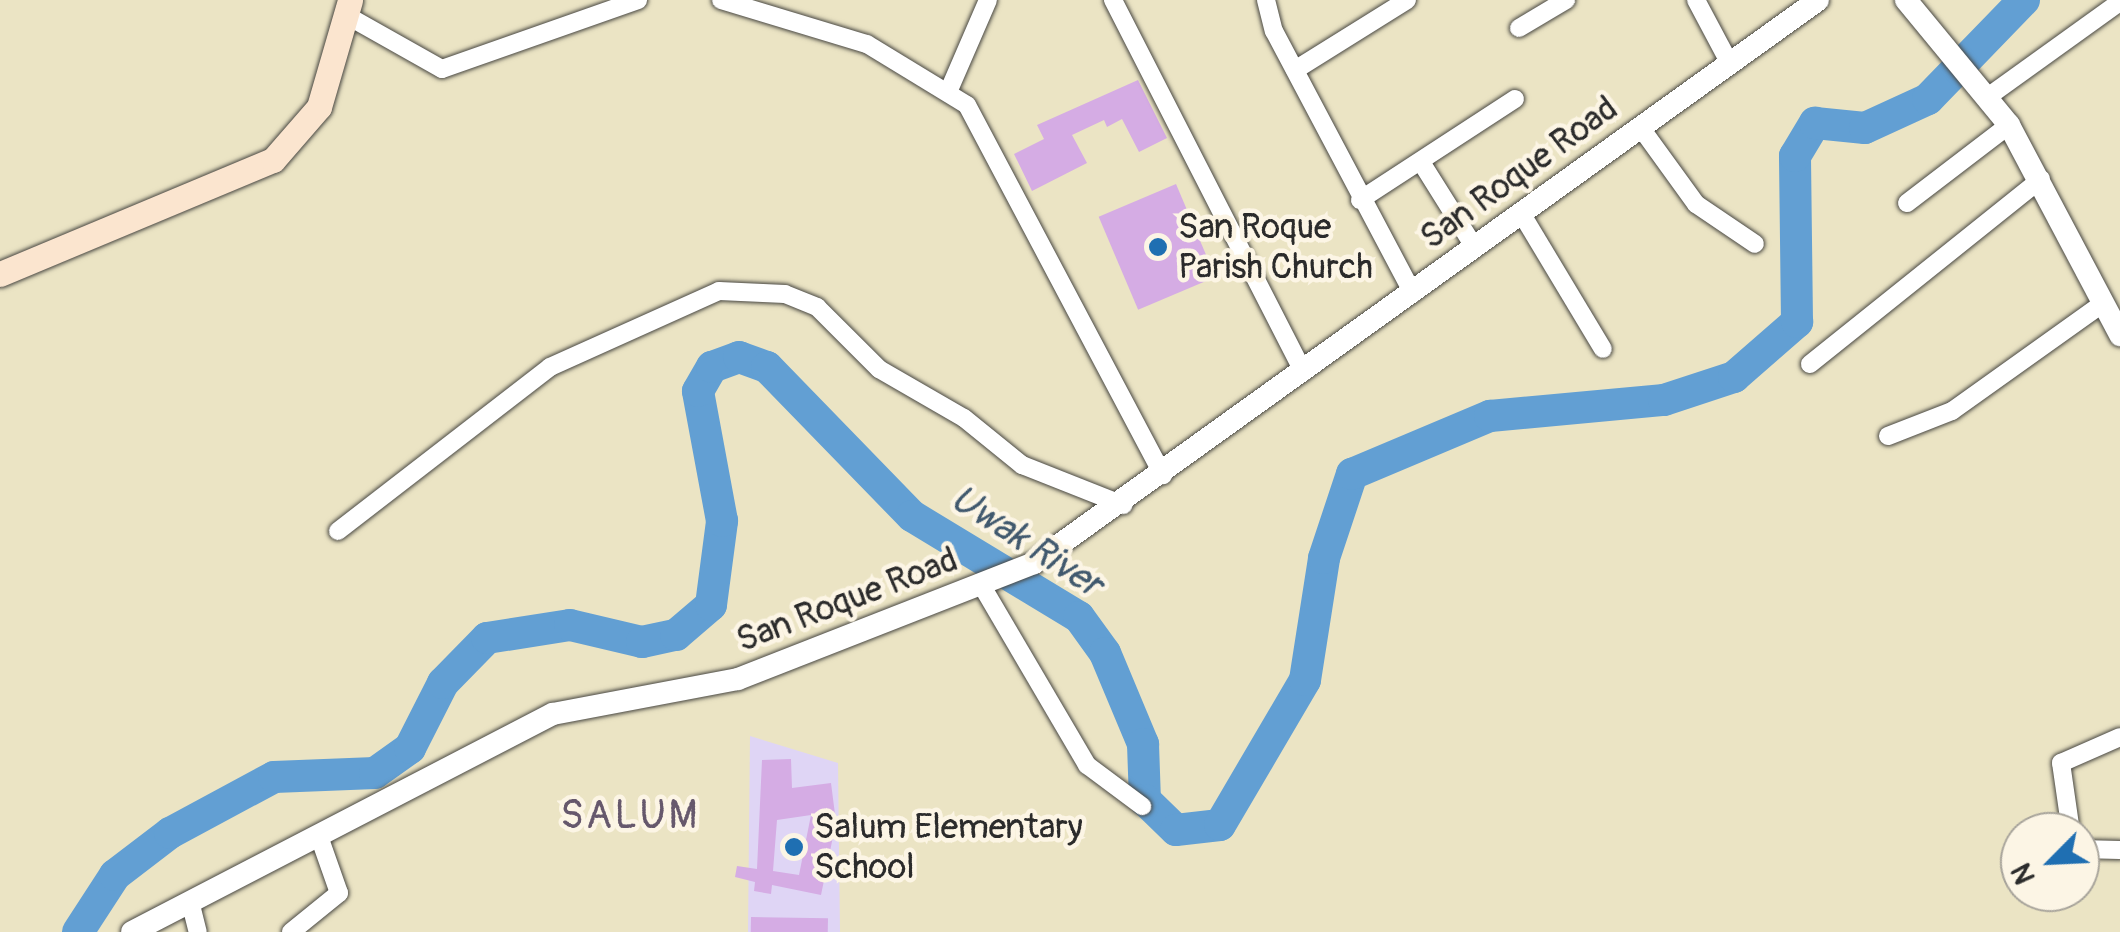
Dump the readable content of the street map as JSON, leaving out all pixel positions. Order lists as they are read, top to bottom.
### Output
{
  "streets": {
    "street": ["San Roque Road"]
  },
  "districts": ["SALUM"],
  "water": ["Uwak River"],
  "places": ["San Roque Parish Church", "Salum Elementary School"],
  "north": "bottom left"
}
